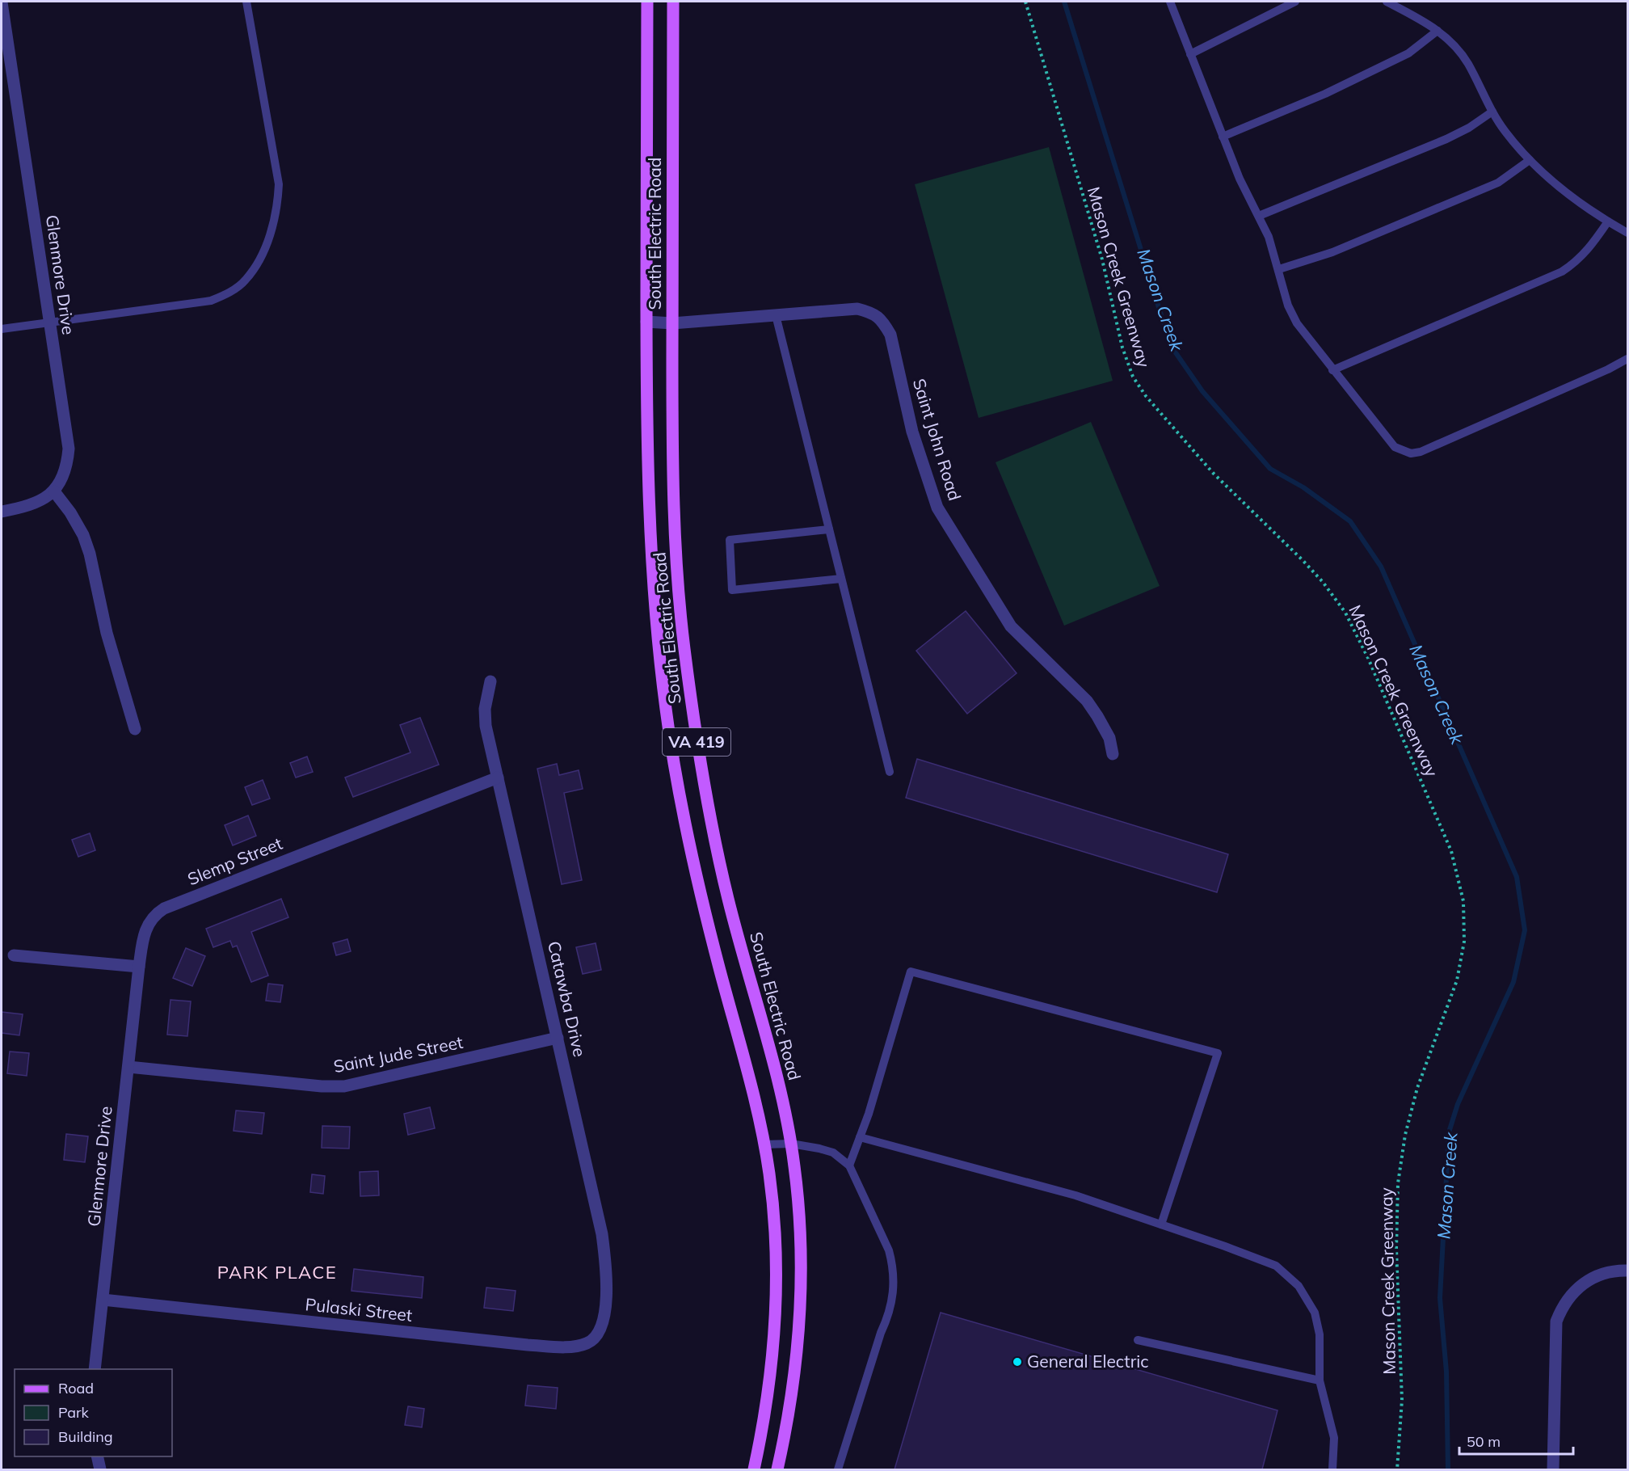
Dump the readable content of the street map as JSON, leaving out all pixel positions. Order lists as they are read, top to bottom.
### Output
{
  "streets": {
    "main road": ["South Electric Road", "VA 419"],
    "street": [
      "Glenmore Drive",
      "Saint John Road",
      "Slemp Street",
      "Catawba Drive",
      "Saint Jude Street",
      "Pulaski Street"
    ],
    "path": ["Mason Creek Greenway"]
  },
  "crossings": [
    ["South Electric Road", "Saint John Road"],
    ["Glenmore Drive", "Slemp Street"],
    ["Glenmore Drive", "Saint Jude Street"],
    ["Glenmore Drive", "Pulaski Street"],
    ["Slemp Street", "Catawba Drive"],
    ["Catawba Drive", "Saint Jude Street"],
    ["Catawba Drive", "Pulaski Street"]
  ],
  "districts": ["PARK PLACE"],
  "water": ["Mason Creek"],
  "places": ["General Electric"],
  "legend": ["Road", "Park", "Building"],
  "scale_bar": "50 m"
}
